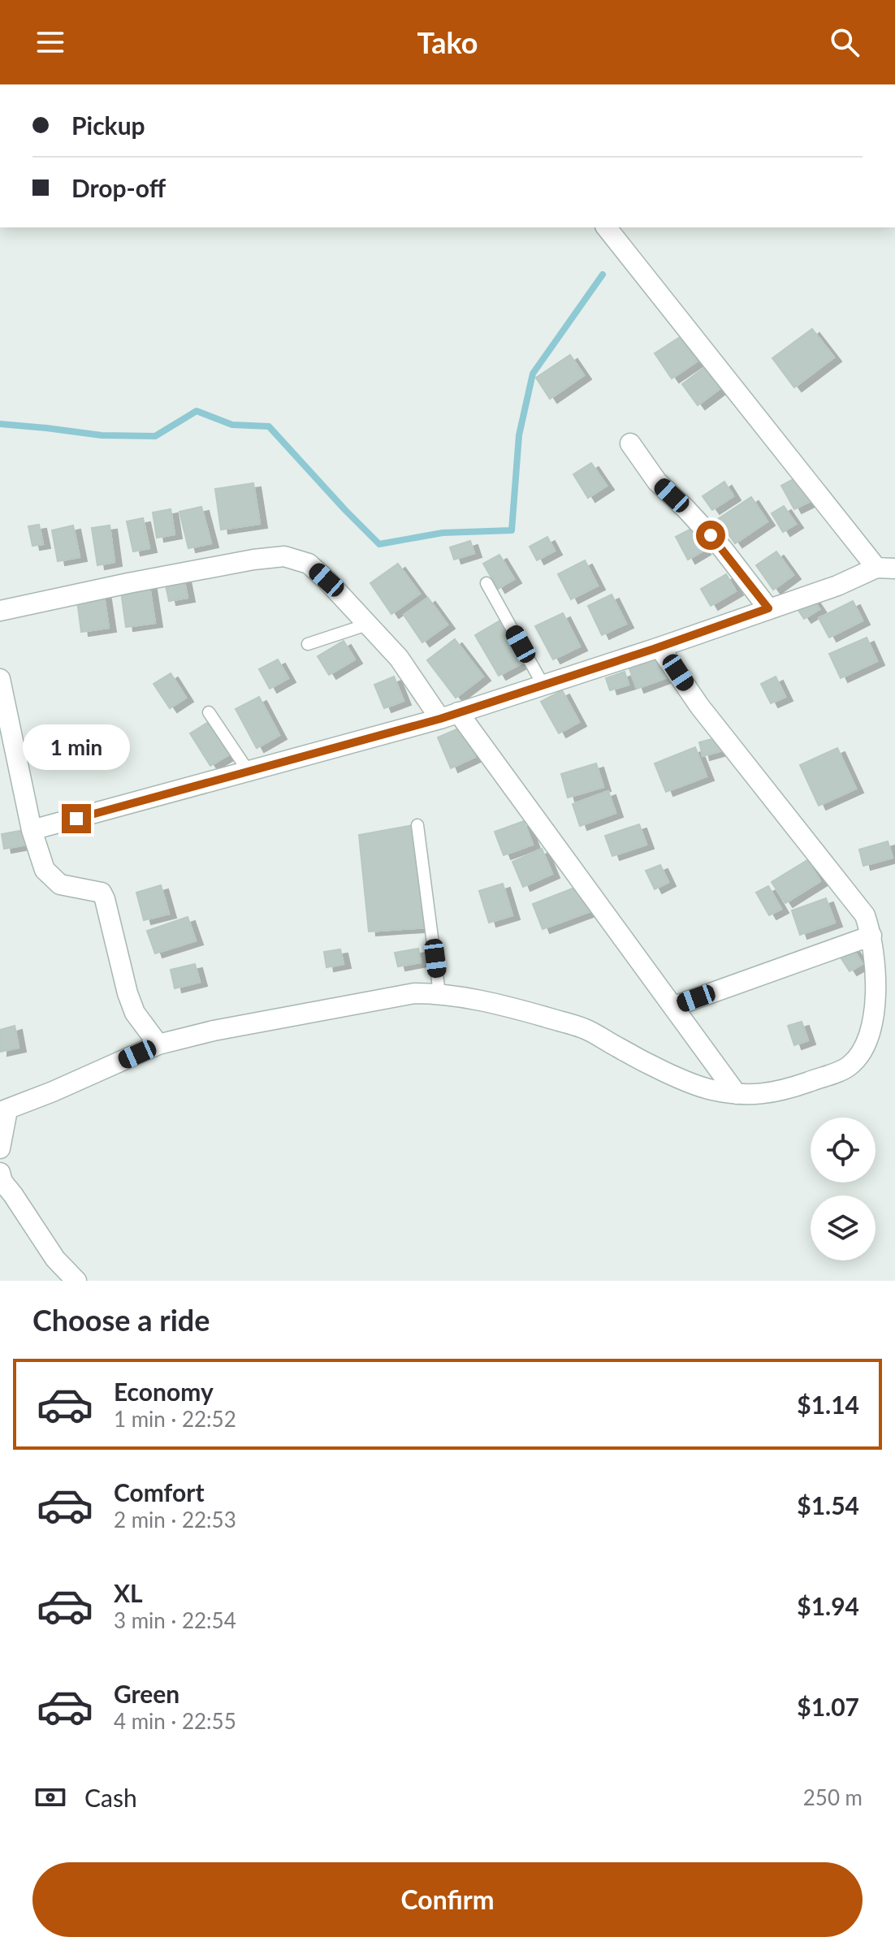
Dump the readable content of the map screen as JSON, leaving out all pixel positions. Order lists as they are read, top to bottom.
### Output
{
  "page": {
    "header": "Tako",
    "banner": ["Pickup", "Drop-off"],
    "bubble": "1 min",
    "heading": "Choose a ride",
    "list": [
      {
        "name": "Economy",
        "note": "1 min · 22:52",
        "value": "$1.14"
      },
      {
        "name": "Comfort",
        "note": "2 min · 22:53",
        "value": "$1.54"
      },
      {
        "name": "XL",
        "note": "3 min · 22:54",
        "value": "$1.94"
      },
      {
        "name": "Green",
        "note": "4 min · 22:55",
        "value": "$1.07"
      }
    ],
    "pay": ["Cash", "250 m"],
    "buttons": "Confirm"
  }
}
